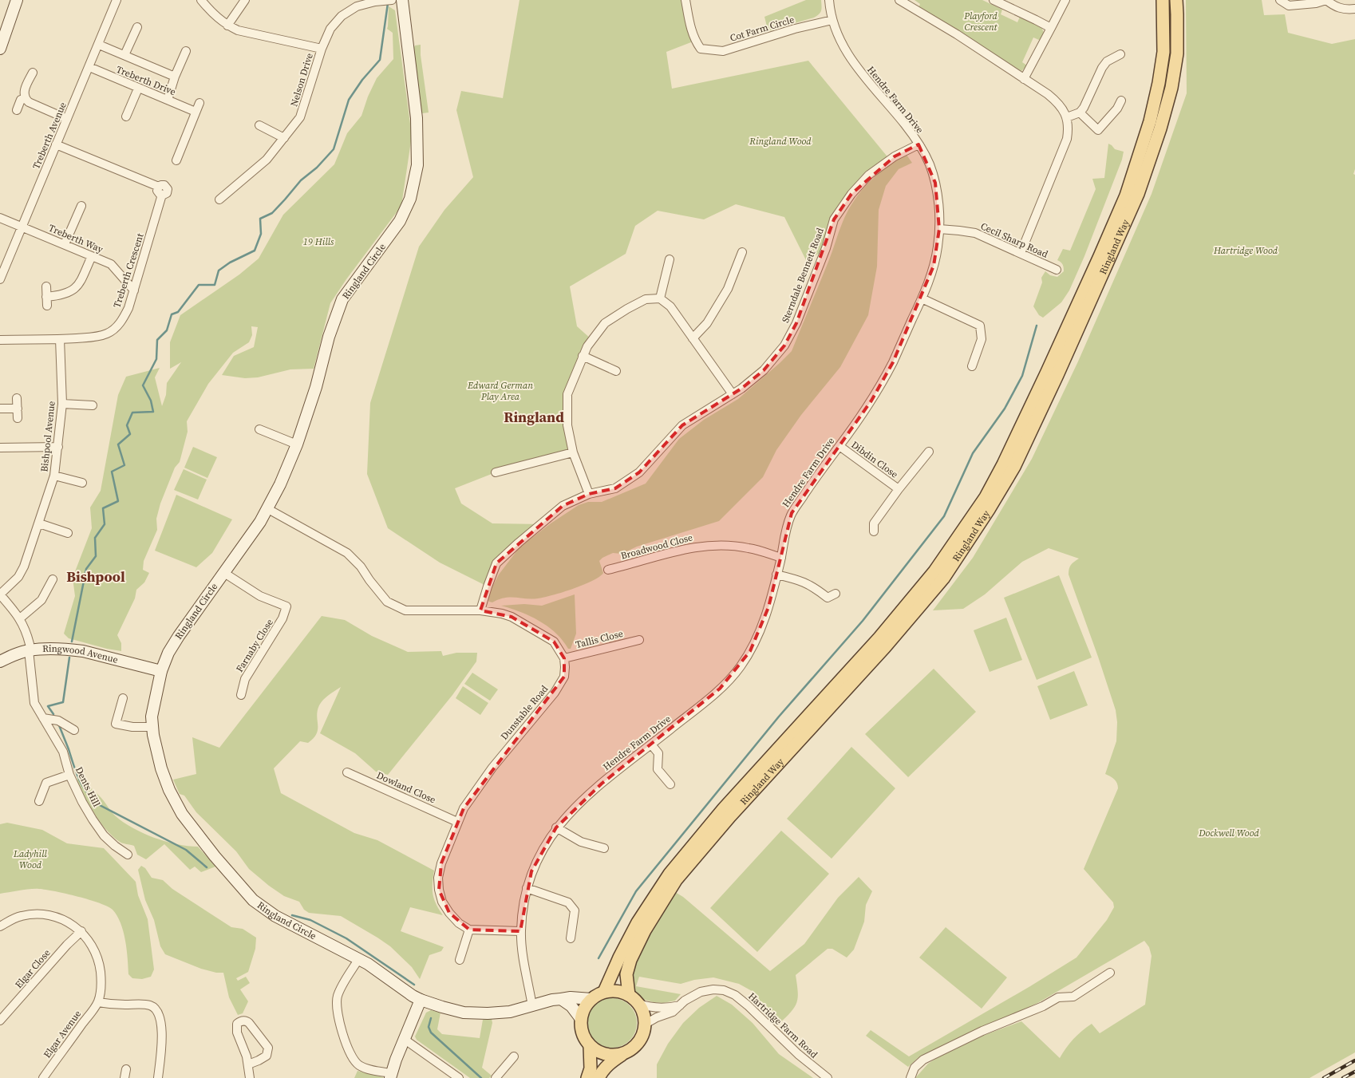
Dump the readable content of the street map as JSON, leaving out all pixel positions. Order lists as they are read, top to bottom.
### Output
{
  "streets": {
    "main road": ["Ringland Way"],
    "street": [
      "Cot Farm Circle",
      "Nelson Drive",
      "Treberth Drive",
      "Hendre Farm Drive",
      "Treberth Avenue",
      "Treberth Way",
      "Cecil Sharp Road",
      "Treberth Crescent",
      "Ringland Circle",
      "Sterndale Bennett Road",
      "Bishpool Avenue",
      "Dibdin Close",
      "Broadwood Close",
      "Tallis Close",
      "Farnaby Close",
      "Ringwood Avenue",
      "Dunstable Road",
      "Dents Hill",
      "Dowland Close",
      "Elgar Close",
      "Hartridge Farm Road",
      "Elgar Avenue"
    ]
  },
  "crossings": [
    ["Cot Farm Circle", "Hendre Farm Drive"],
    ["Treberth Drive", "Treberth Avenue"],
    ["Hendre Farm Drive", "Cecil Sharp Road"],
    ["Hendre Farm Drive", "Ringland Circle"],
    ["Hendre Farm Drive", "Sterndale Bennett Road"],
    ["Hendre Farm Drive", "Dibdin Close"],
    ["Hendre Farm Drive", "Broadwood Close"],
    ["Treberth Avenue", "Treberth Way"],
    ["Treberth Avenue", "Treberth Crescent"],
    ["Treberth Way", "Treberth Crescent"],
    ["Ringland Way", "Ringland Circle"],
    ["Ringland Way", "Hartridge Farm Road"],
    ["Treberth Crescent", "Bishpool Avenue"],
    ["Ringland Circle", "Farnaby Close"],
    ["Ringland Circle", "Ringwood Avenue"],
    ["Ringland Circle", "Hartridge Farm Road"],
    ["Bishpool Avenue", "Dents Hill"],
    ["Tallis Close", "Dunstable Road"],
    ["Ringwood Avenue", "Dents Hill"],
    ["Dunstable Road", "Dowland Close"]
  ],
  "districts": ["Ringland", "Bishpool"],
  "parks": [
    "Playford Crescent",
    "Ringland Wood",
    "19 Hills",
    "Hartridge Wood",
    "Edward German Play Area",
    "Dockwell Wood",
    "Ladyhill Wood"
  ]
}
